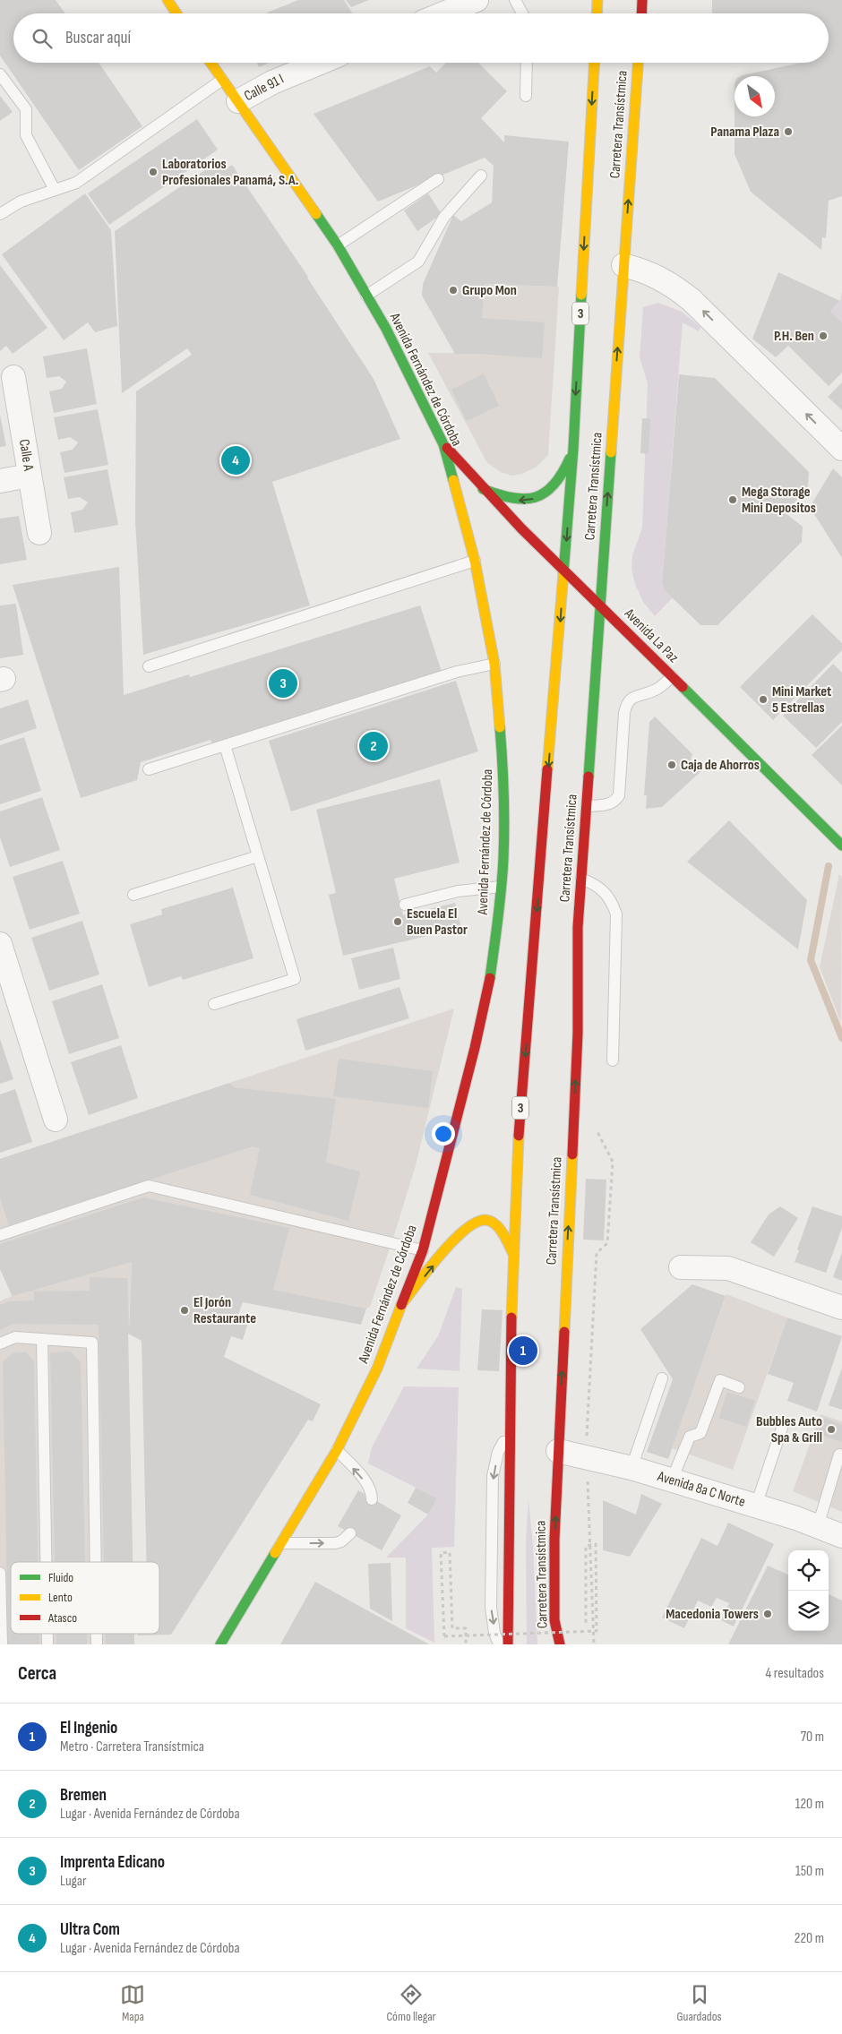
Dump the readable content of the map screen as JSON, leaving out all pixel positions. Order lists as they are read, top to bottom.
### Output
{
  "streets": {
    "main road": [
      "Carretera Transístmica",
      "3",
      "Avenida Fernández de Córdoba",
      "Avenida La Paz"
    ],
    "street": ["Calle 91 I", "Calle A", "Avenida 8a C Norte"]
  },
  "crossings": [
    ["Calle 91 I", "Avenida Fernández de Córdoba"],
    ["Carretera Transístmica", "Avenida La Paz"],
    ["Carretera Transístmica", "Avenida 8a C Norte"],
    ["Avenida Fernández de Córdoba", "Avenida La Paz"]
  ],
  "places": [
    "Panama Plaza",
    "Laboratorios Profesionales Panamá, S.A.",
    "Grupo Mon",
    "P.H. Ben",
    "Mega Storage Mini Depositos",
    "Mini Market 5 Estrellas",
    "Caja de Ahorros",
    "Escuela El Buen Pastor",
    "El Jorón Restaurante",
    "Bubbles Auto Spa & Grill",
    "Macedonia Towers"
  ],
  "legend": ["Fluido", "Lento", "Atasco"],
  "north": "bottom right",
  "page": {
    "search": "Buscar aquí",
    "pins": [
      "4",
      "3",
      "2",
      "1"
    ],
    "heading": ["Cerca", "4 resultados"],
    "list": [
      {
        "mark": "1",
        "name": "El Ingenio",
        "note": "Metro · Carretera Transístmica",
        "value": "70 m"
      },
      {
        "mark": "2",
        "name": "Bremen",
        "note": "Lugar · Avenida Fernández de Córdoba",
        "value": "120 m"
      },
      {
        "mark": "3",
        "name": "Imprenta Edicano",
        "note": "Lugar",
        "value": "150 m"
      },
      {
        "mark": "4",
        "name": "Ultra Com",
        "note": "Lugar · Avenida Fernández de Córdoba",
        "value": "220 m"
      }
    ],
    "nav": ["Mapa", "Cómo llegar", "Guardados"]
  }
}
